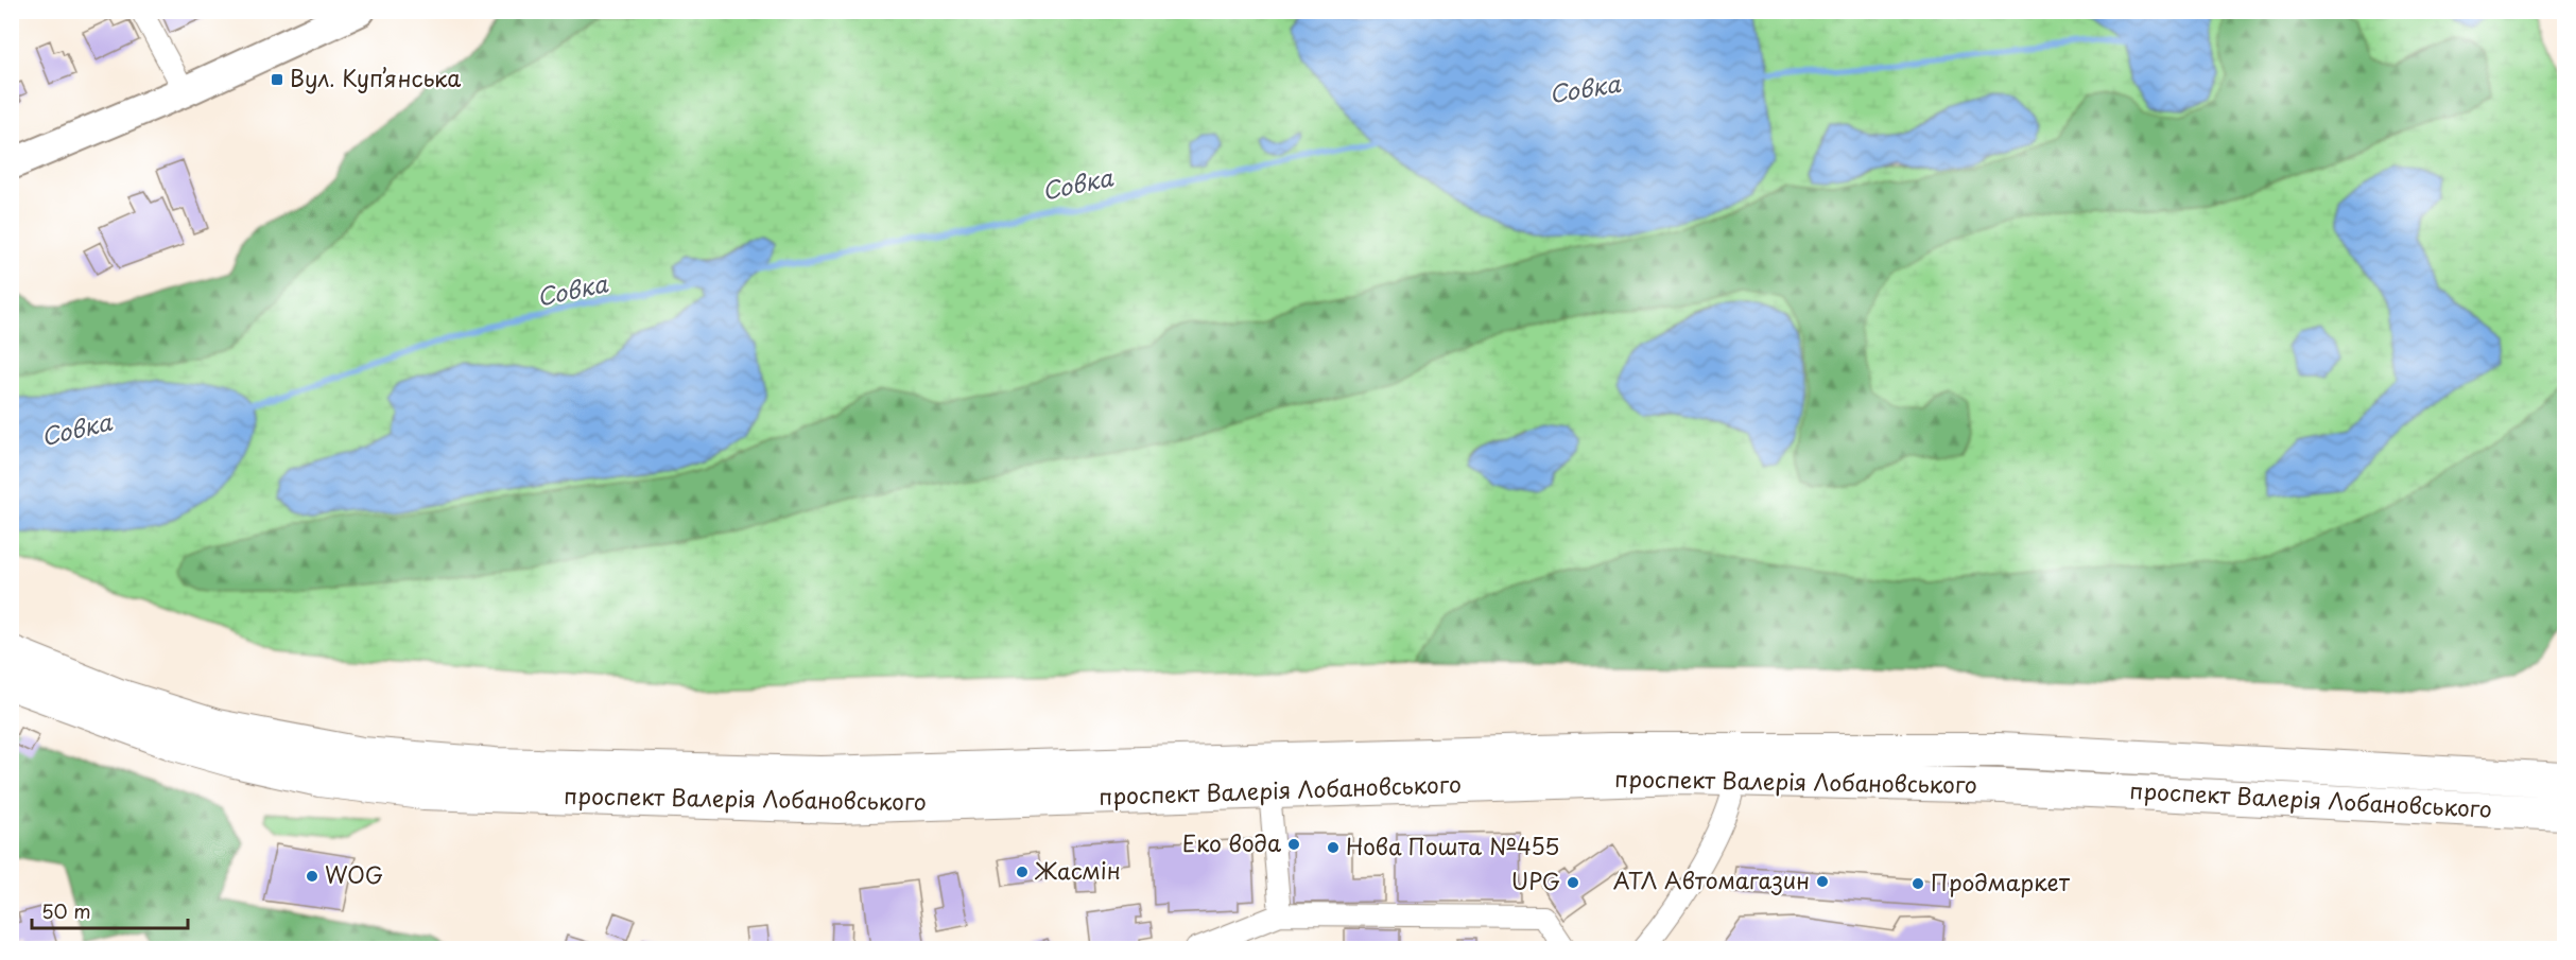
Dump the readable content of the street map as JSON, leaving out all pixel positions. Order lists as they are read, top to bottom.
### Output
{
  "streets": {
    "main road": ["проспект Валерія Лобановського"]
  },
  "water": ["Совка"],
  "places": {
    "transit": ["Вул. Куп’янська"],
    "other": [
      "Еко вода",
      "Нова Пошта №455",
      "Жасмін",
      "WOG",
      "АТЛ Автомагазин",
      "UPG",
      "Продмаркет"
    ]
  },
  "scale_bar": "50 m"
}
